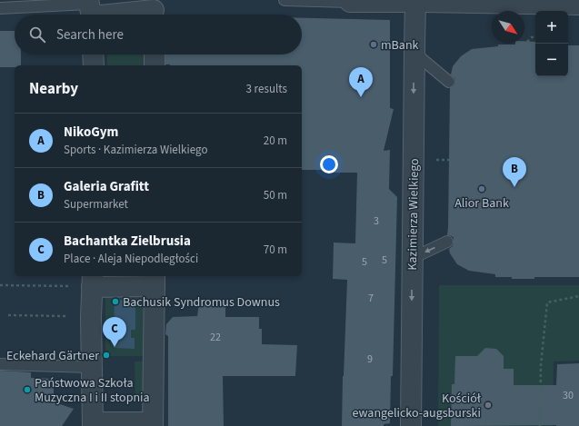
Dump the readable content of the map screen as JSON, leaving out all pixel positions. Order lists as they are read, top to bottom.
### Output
{
  "streets": {
    "street": ["Kazimierza Wielkiego"]
  },
  "one_way": ["Kazimierza Wielkiego"],
  "places": [
    "mBank",
    "Alior Bank",
    "Bachusik Syndromus Downus",
    "Eckehard Gärtner",
    "Państwowa Szkoła Muzyczna I i II stopnia",
    "Kościół ewangelicko-augsburski"
  ],
  "house_numbers": [
    "3",
    "5",
    "5",
    "7",
    "22",
    "9",
    "30"
  ],
  "north": "bottom right",
  "page": {
    "map_buttons": ["+", "−"],
    "search": "Search here",
    "heading": ["Nearby", "3 results"],
    "pins": ["A", "B", "C"],
    "list": [
      {
        "mark": "A",
        "name": "NikoGym",
        "note": "Sports · Kazimierza Wielkiego",
        "value": "20 m"
      },
      {
        "mark": "B",
        "name": "Galeria Grafitt",
        "note": "Supermarket",
        "value": "50 m"
      },
      {
        "mark": "C",
        "name": "Bachantka Zielbrusia",
        "note": "Place · Aleja Niepodległości",
        "value": "70 m"
      }
    ]
  }
}
